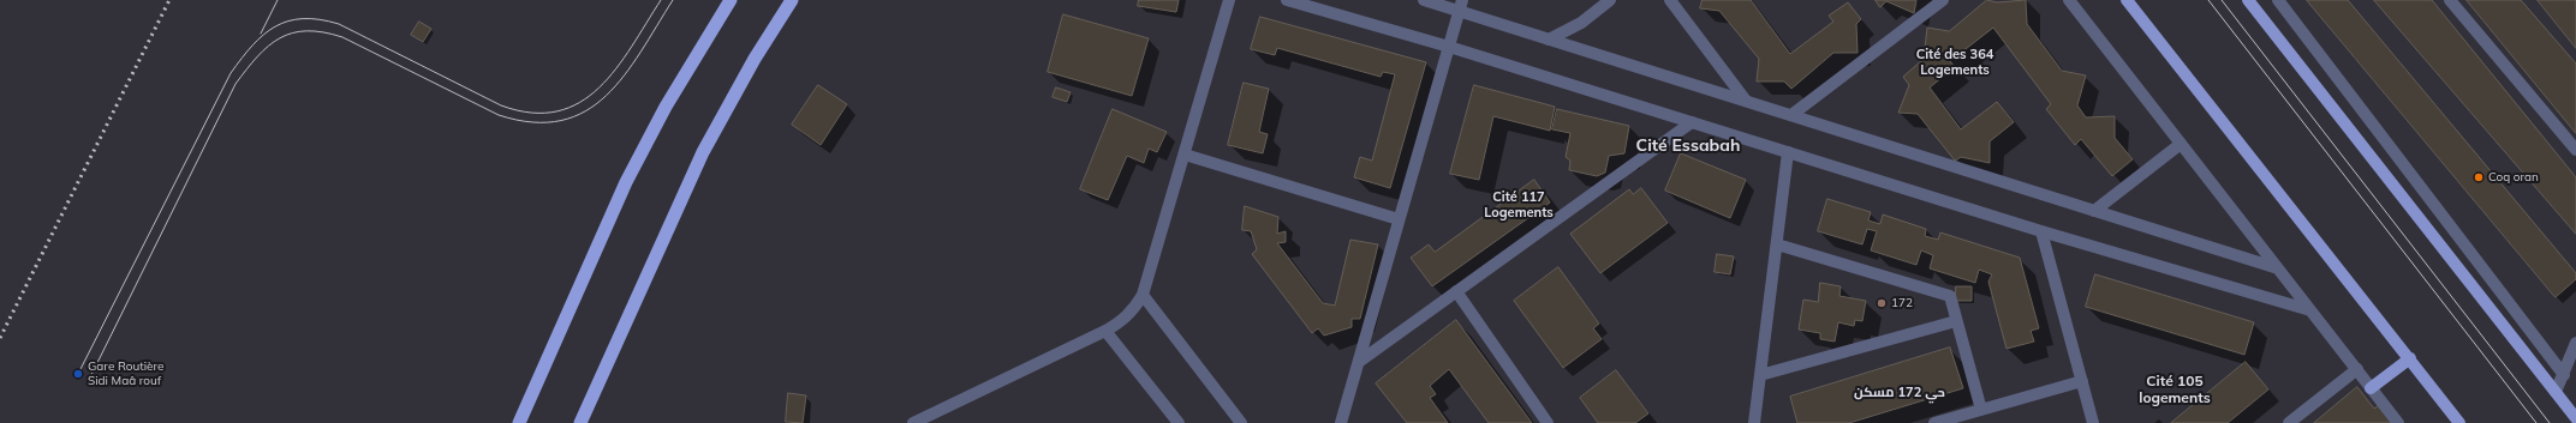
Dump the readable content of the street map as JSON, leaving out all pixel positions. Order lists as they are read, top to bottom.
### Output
{
  "districts": [
    "Cité des 364 Logements",
    "Cité Essabah",
    "Cité 117 Logements",
    "Cité 105 logements",
    "حي 172 مسكن"
  ],
  "places": ["Coq oran", "172", "Gare Routière Sidi Maâ rouf"]
}
